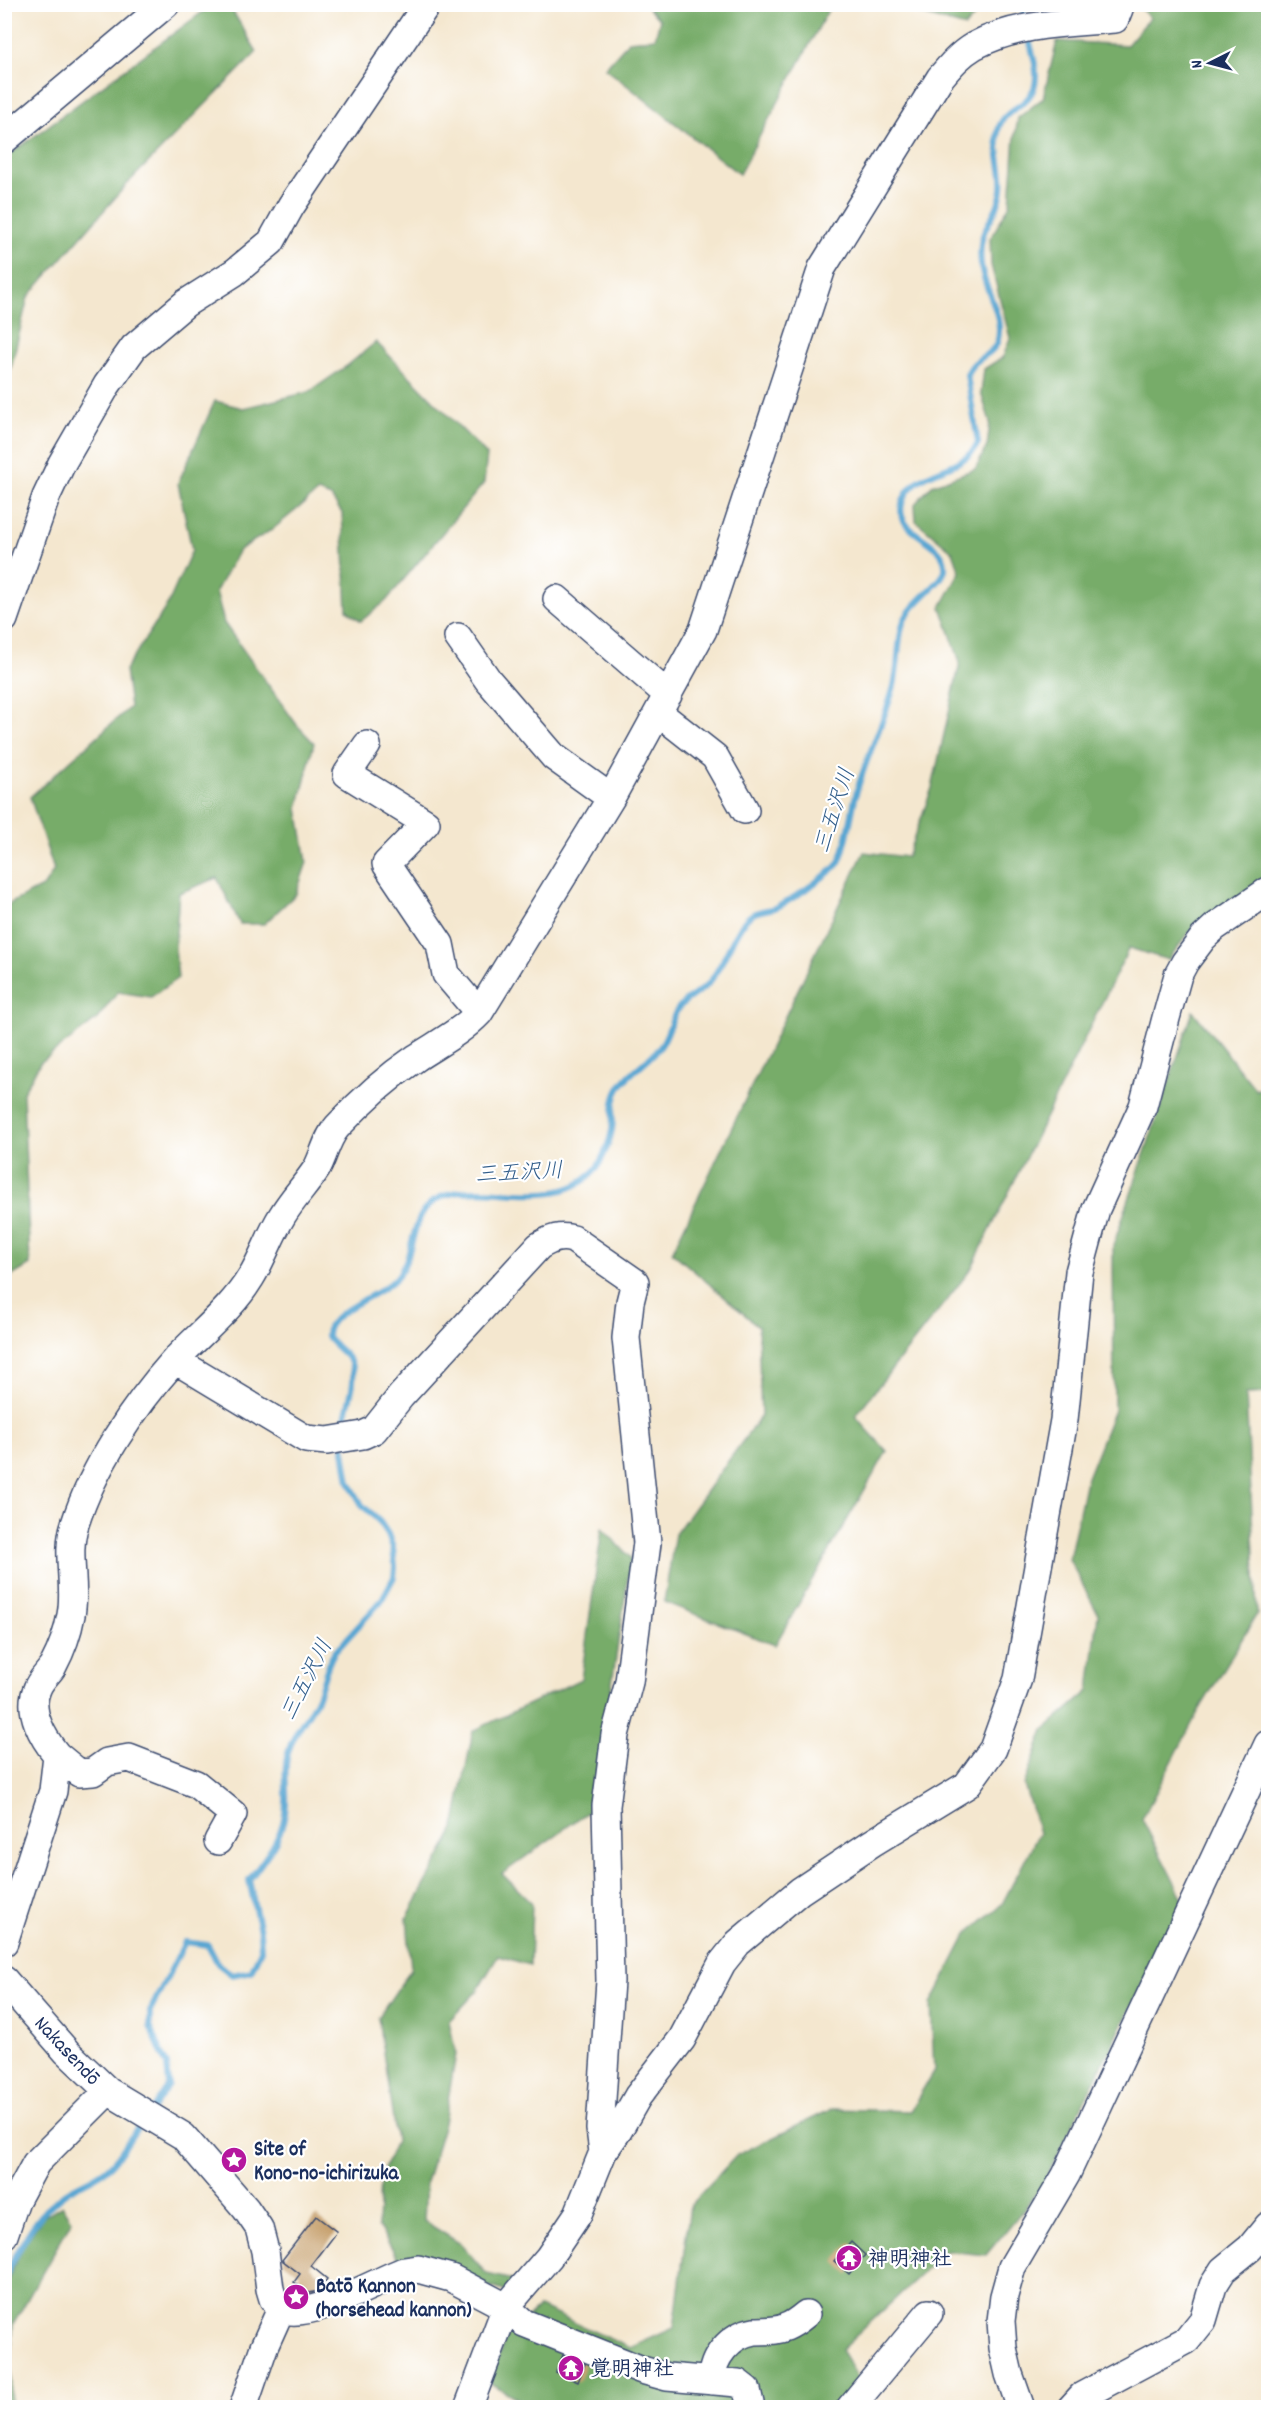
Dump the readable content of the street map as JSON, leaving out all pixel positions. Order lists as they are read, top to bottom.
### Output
{
  "streets": {
    "street": ["Nakasendō"]
  },
  "water": ["三五沢川"],
  "places": {
    "place": ["Site of Kono-no-ichirizuka", "Batō Kannon (horsehead kannon)"],
    "temple": ["神明神社", "覚明神社"]
  },
  "north": "left"
}
